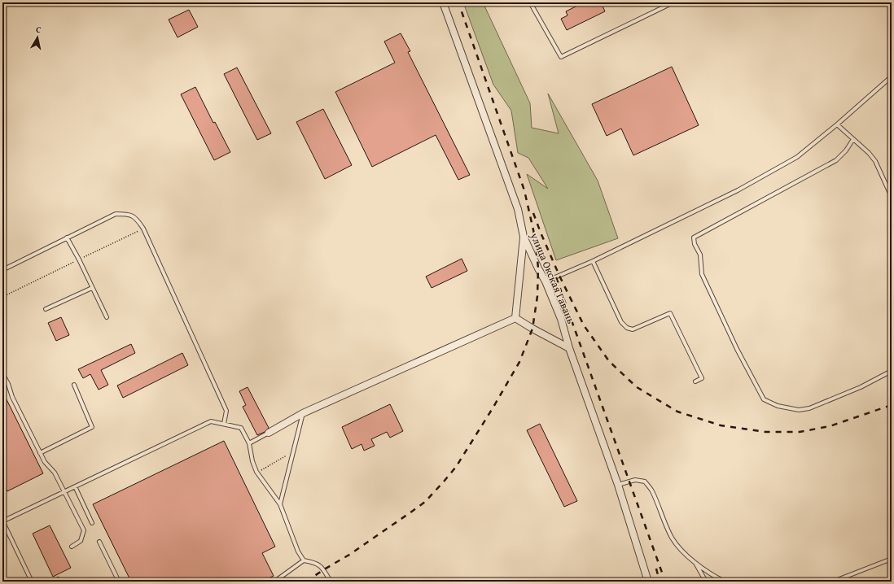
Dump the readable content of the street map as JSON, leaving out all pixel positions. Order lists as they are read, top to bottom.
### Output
{
  "streets": {
    "street": ["улица Окская Гавань"]
  },
  "north": "top"
}
